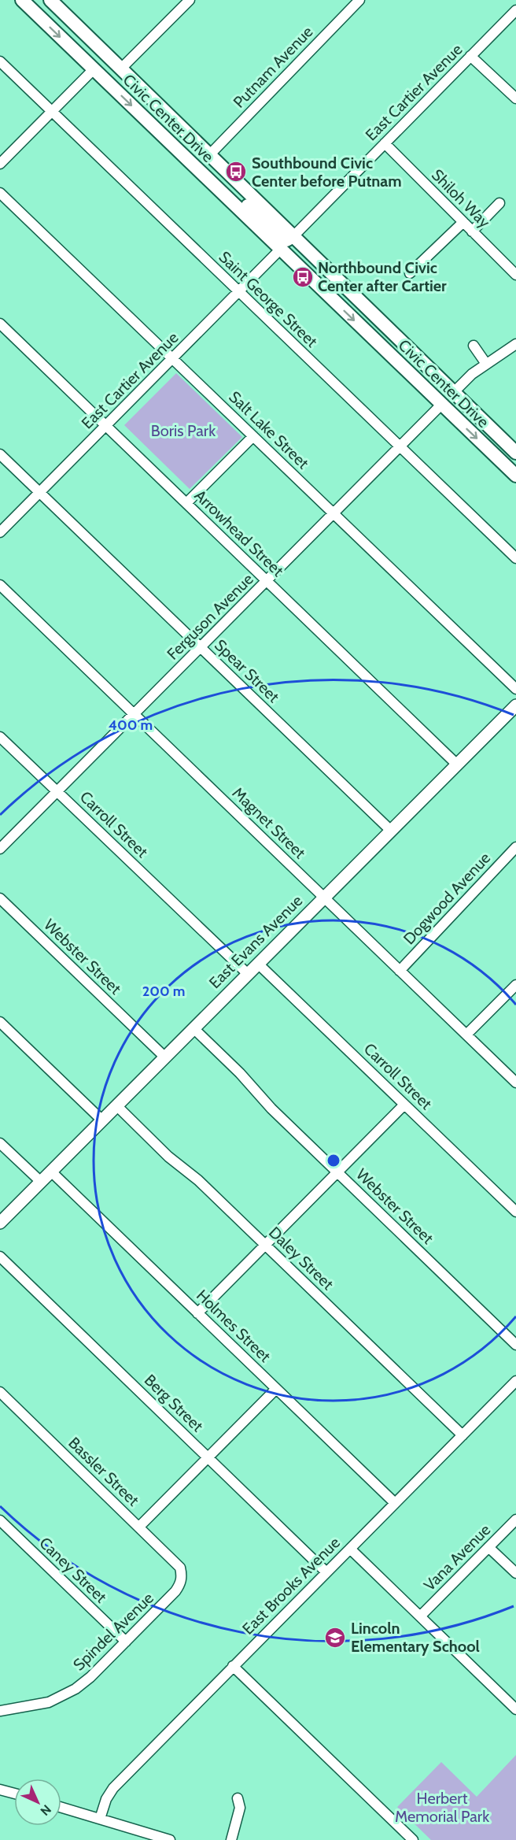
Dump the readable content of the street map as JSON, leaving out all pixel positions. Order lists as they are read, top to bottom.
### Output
{
  "streets": {
    "main road": ["Civic Center Drive"],
    "street": [
      "Putnam Avenue",
      "East Cartier Avenue",
      "Shiloh Way",
      "Saint George Street",
      "Salt Lake Street",
      "Arrowhead Street",
      "Ferguson Avenue",
      "Spear Street",
      "Magnet Street",
      "Carroll Street",
      "Dogwood Avenue",
      "East Evans Avenue",
      "Webster Street",
      "Daley Street",
      "Holmes Street",
      "Berg Street",
      "Bassler Street",
      "Vana Avenue",
      "Caney Street",
      "East Brooks Avenue",
      "Spindel Avenue"
    ]
  },
  "crossings": [
    ["Putnam Avenue", "Civic Center Drive"],
    ["East Cartier Avenue", "Civic Center Drive"],
    ["East Cartier Avenue", "Shiloh Way"],
    ["East Cartier Avenue", "Saint George Street"],
    ["East Cartier Avenue", "Salt Lake Street"],
    ["East Cartier Avenue", "Arrowhead Street"],
    ["East Cartier Avenue", "Spear Street"],
    ["Civic Center Drive", "Ferguson Avenue"],
    ["Saint George Street", "Ferguson Avenue"],
    ["Salt Lake Street", "Ferguson Avenue"],
    ["Arrowhead Street", "Ferguson Avenue"],
    ["Arrowhead Street", "East Evans Avenue"],
    ["Ferguson Avenue", "Spear Street"],
    ["Ferguson Avenue", "Magnet Street"],
    ["Ferguson Avenue", "Carroll Street"],
    ["Spear Street", "East Evans Avenue"],
    ["Magnet Street", "Dogwood Avenue"],
    ["Magnet Street", "East Evans Avenue"],
    ["Carroll Street", "East Evans Avenue"],
    ["East Evans Avenue", "Webster Street"],
    ["East Evans Avenue", "Daley Street"],
    ["East Evans Avenue", "Holmes Street"],
    ["Daley Street", "East Brooks Avenue"],
    ["Holmes Street", "East Brooks Avenue"],
    ["Berg Street", "East Brooks Avenue"],
    ["Bassler Street", "Spindel Avenue"],
    ["Caney Street", "Spindel Avenue"]
  ],
  "parks": ["Boris Park", "Herbert Memorial Park"],
  "places": {
    "bus stop": ["Southbound Civic Center before Putnam", "Northbound Civic Center after Cartier"],
    "school or university": ["Lincoln Elementary School"]
  },
  "north": "bottom right",
  "rings": ["400 m", "200 m"]
}
